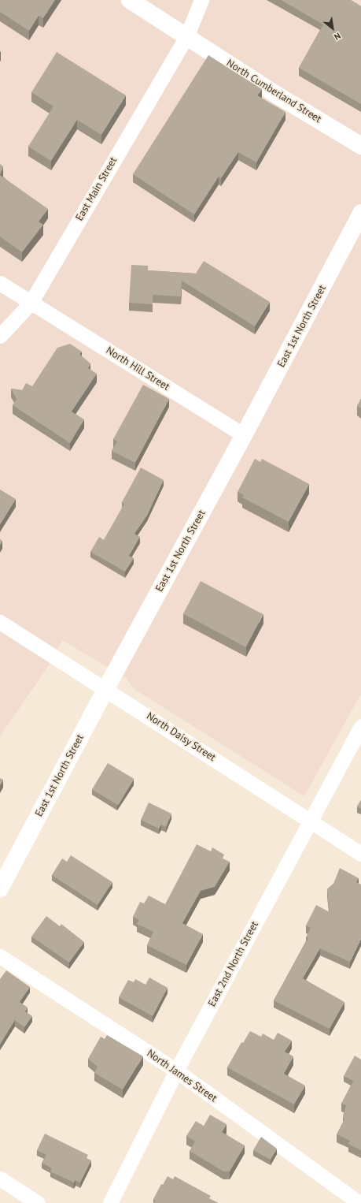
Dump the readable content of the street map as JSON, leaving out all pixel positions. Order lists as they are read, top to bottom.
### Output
{
  "streets": {
    "main road": ["North Cumberland Street", "East 1st North Street"],
    "street": [
      "East Main Street",
      "North Hill Street",
      "North Daisy Street",
      "East 2nd North Street",
      "North James Street"
    ]
  },
  "crossings": [
    ["North Cumberland Street", "East Main Street"],
    ["East Main Street", "North Hill Street"],
    ["East 1st North Street", "North Hill Street"],
    ["East 1st North Street", "North Daisy Street"],
    ["North Daisy Street", "East 2nd North Street"],
    ["East 2nd North Street", "North James Street"]
  ],
  "north": "bottom right"
}
